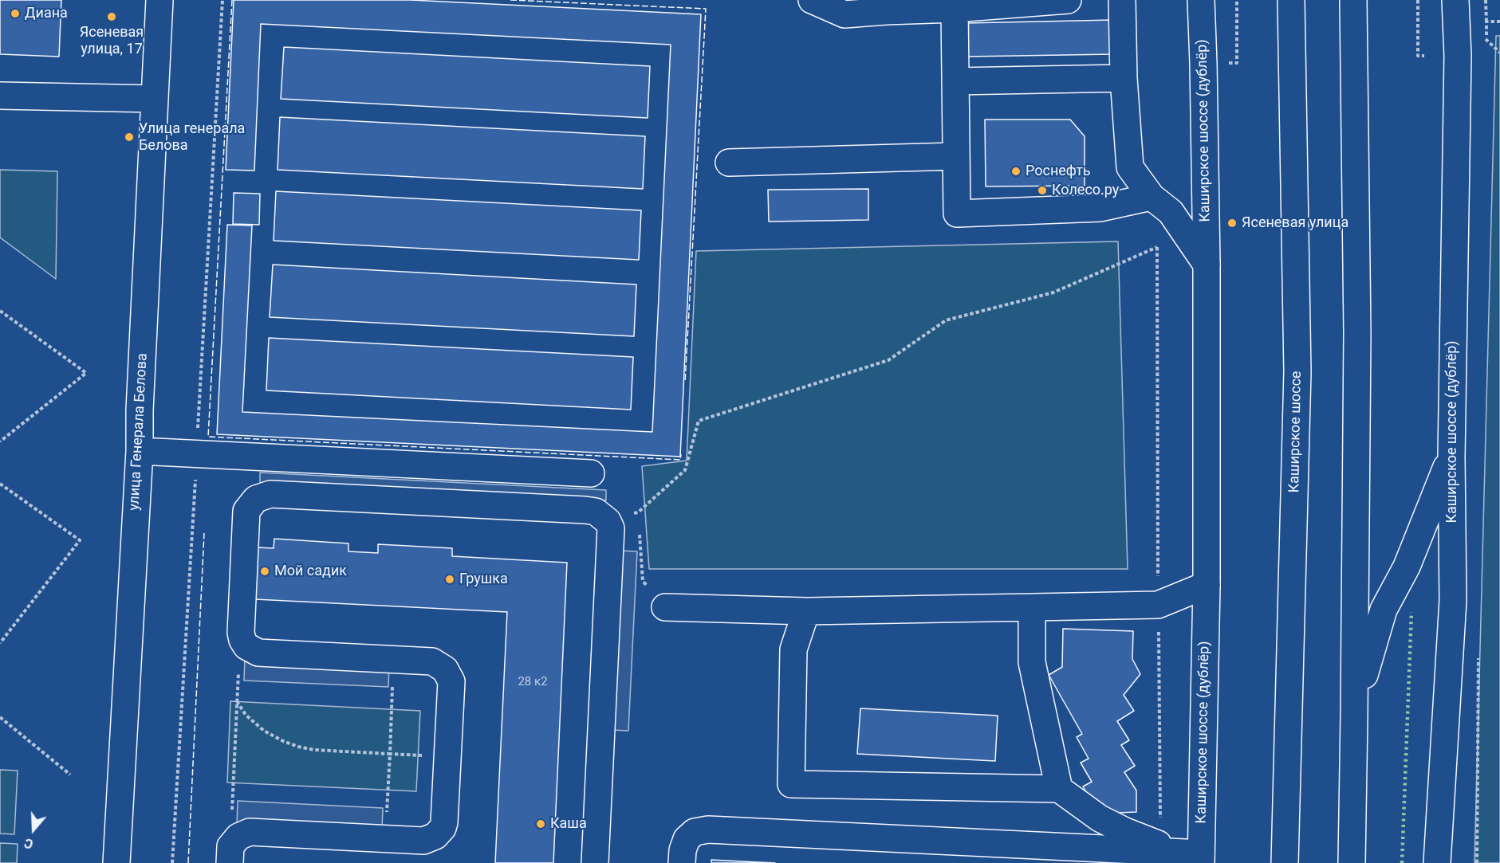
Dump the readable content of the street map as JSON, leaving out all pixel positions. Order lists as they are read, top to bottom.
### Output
{
  "streets": {
    "main road": ["Каширское шоссе (дублёр)", "улица Генерала Белова", "Каширское шоссе"]
  },
  "places": [
    "Диана",
    "Ясеневая улица, 17",
    "Улица генерала Белова",
    "Роснефть",
    "Колесо.ру",
    "Ясеневая улица",
    "Мой садик",
    "Грушка",
    "Каша"
  ],
  "house_numbers": ["28 к2"],
  "north": "bottom"
}
